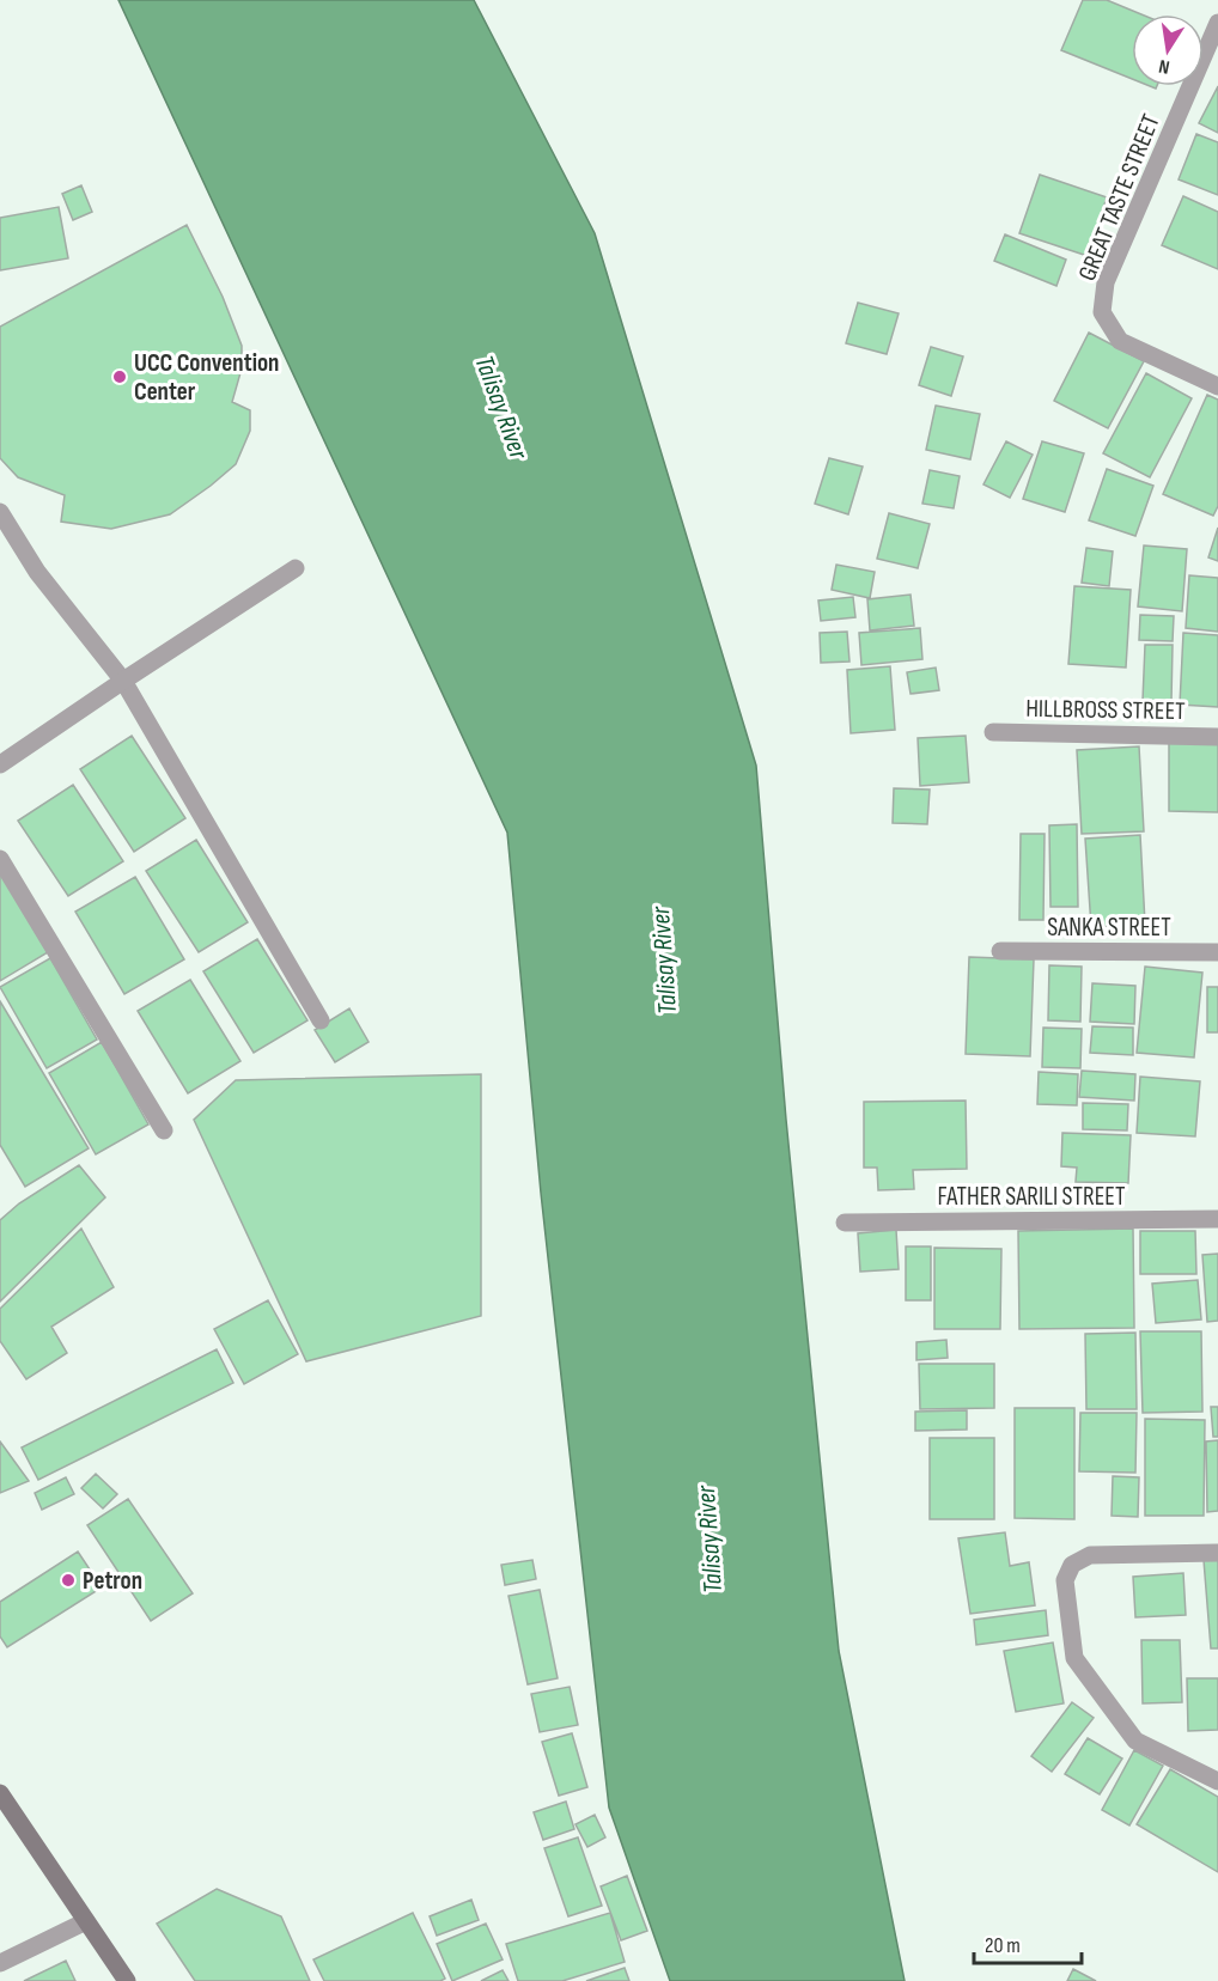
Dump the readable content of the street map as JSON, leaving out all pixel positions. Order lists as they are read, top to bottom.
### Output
{
  "streets": {
    "street": [
      "GREAT TASTE STREET",
      "HILLBROSS STREET",
      "SANKA STREET",
      "FATHER SARILI STREET"
    ]
  },
  "water": ["Talisay River"],
  "places": ["UCC Convention Center", "Petron"],
  "scale_bar": "20 m",
  "north": "bottom"
}
